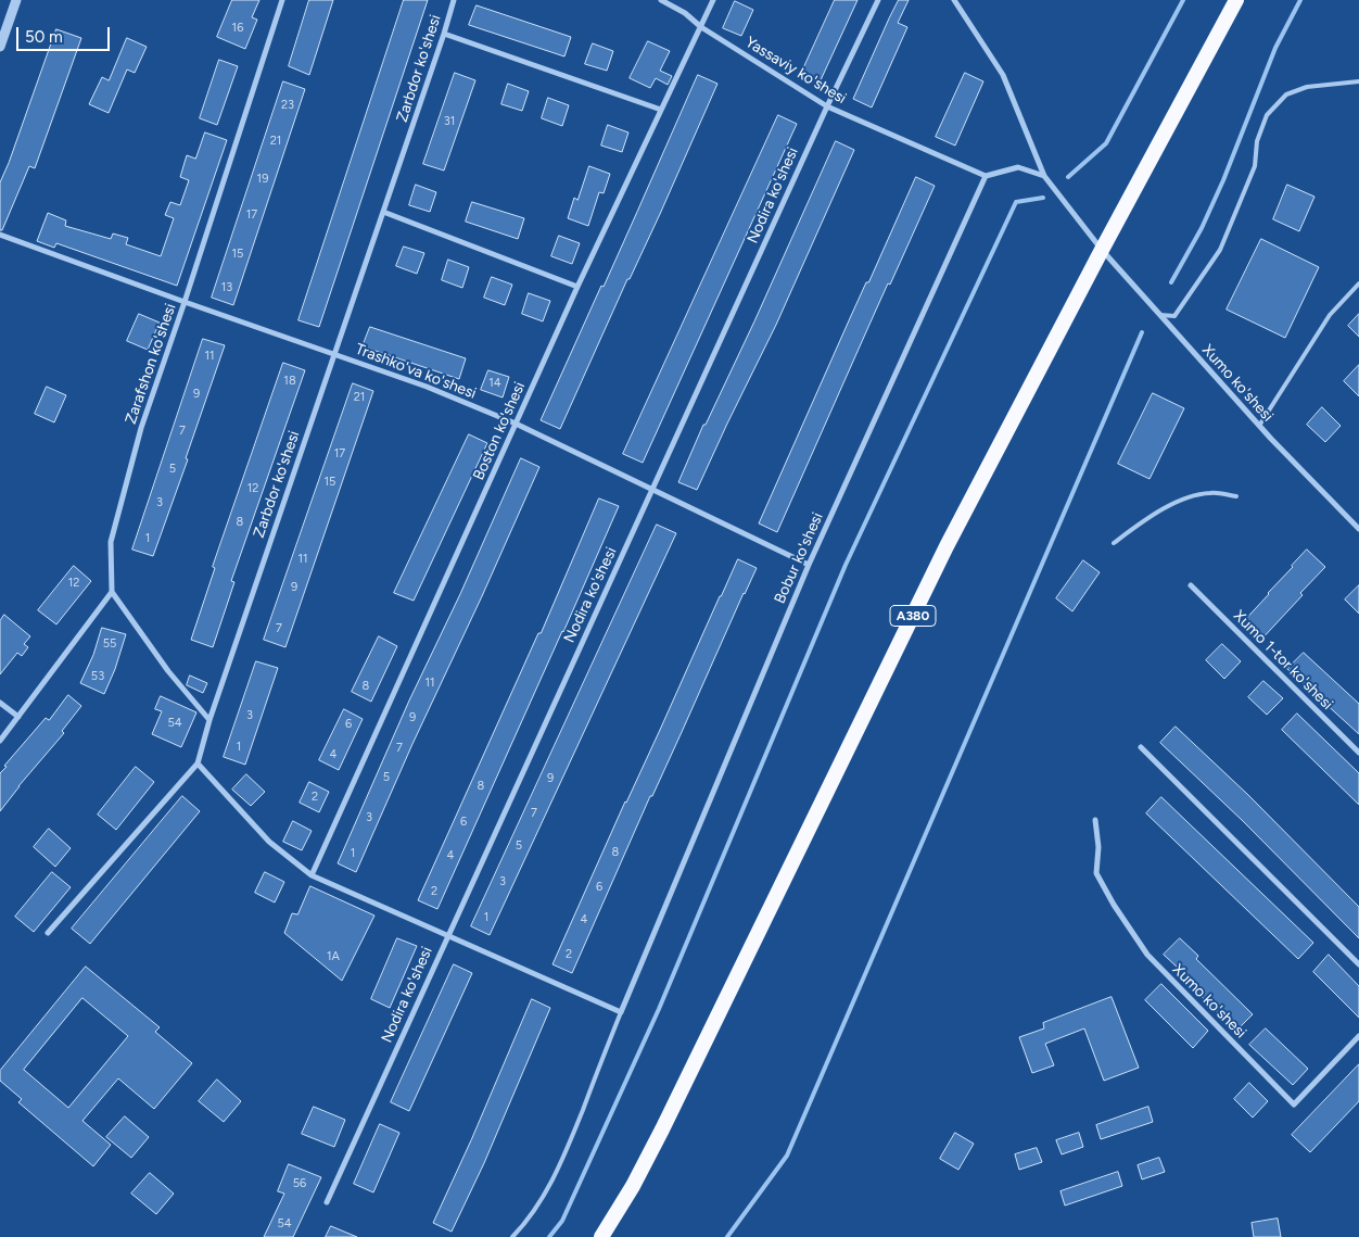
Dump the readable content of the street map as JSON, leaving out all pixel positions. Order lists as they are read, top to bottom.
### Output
{
  "streets": {
    "highway": ["A380"],
    "street": [
      "Zarbdor ko'shesi",
      "Yassaviy ko'shesi",
      "Nodira ko'shesi",
      "Zarafshon ko'shesi",
      "Trashko'va ko'shesi",
      "Xumo ko'shesi",
      "Boston ko'shesi",
      "Bobur ko'shesi",
      "Xumo 1-tor ko'shesi"
    ]
  },
  "crossings": [
    ["Zarbdor ko'shesi", "Trashko'va ko'shesi"],
    ["Yassaviy ko'shesi", "Nodira ko'shesi"],
    ["Yassaviy ko'shesi", "Boston ko'shesi"],
    ["Yassaviy ko'shesi", "Bobur ko'shesi"],
    ["Nodira ko'shesi", "Trashko'va ko'shesi"],
    ["Zarafshon ko'shesi", "Trashko'va ko'shesi"],
    ["Trashko'va ko'shesi", "Boston ko'shesi"],
    ["Trashko'va ko'shesi", "Bobur ko'shesi"],
    ["Xumo ko'shesi", "A380"]
  ],
  "house_numbers": [
    "16",
    "23",
    "31",
    "21",
    "19",
    "17",
    "15",
    "13",
    "11",
    "18",
    "14",
    "9",
    "21",
    "7",
    "17",
    "5",
    "15",
    "12",
    "3",
    "8",
    "1",
    "11",
    "12",
    "9",
    "7",
    "55",
    "53",
    "11",
    "8",
    "3",
    "9",
    "54",
    "6",
    "1",
    "7",
    "4",
    "5",
    "9",
    "8",
    "2",
    "7",
    "3",
    "6",
    "5",
    "8",
    "1",
    "4",
    "3",
    "6",
    "2",
    "1",
    "4",
    "2",
    "1A",
    "56",
    "54"
  ],
  "scale_bar": "50 m"
}
